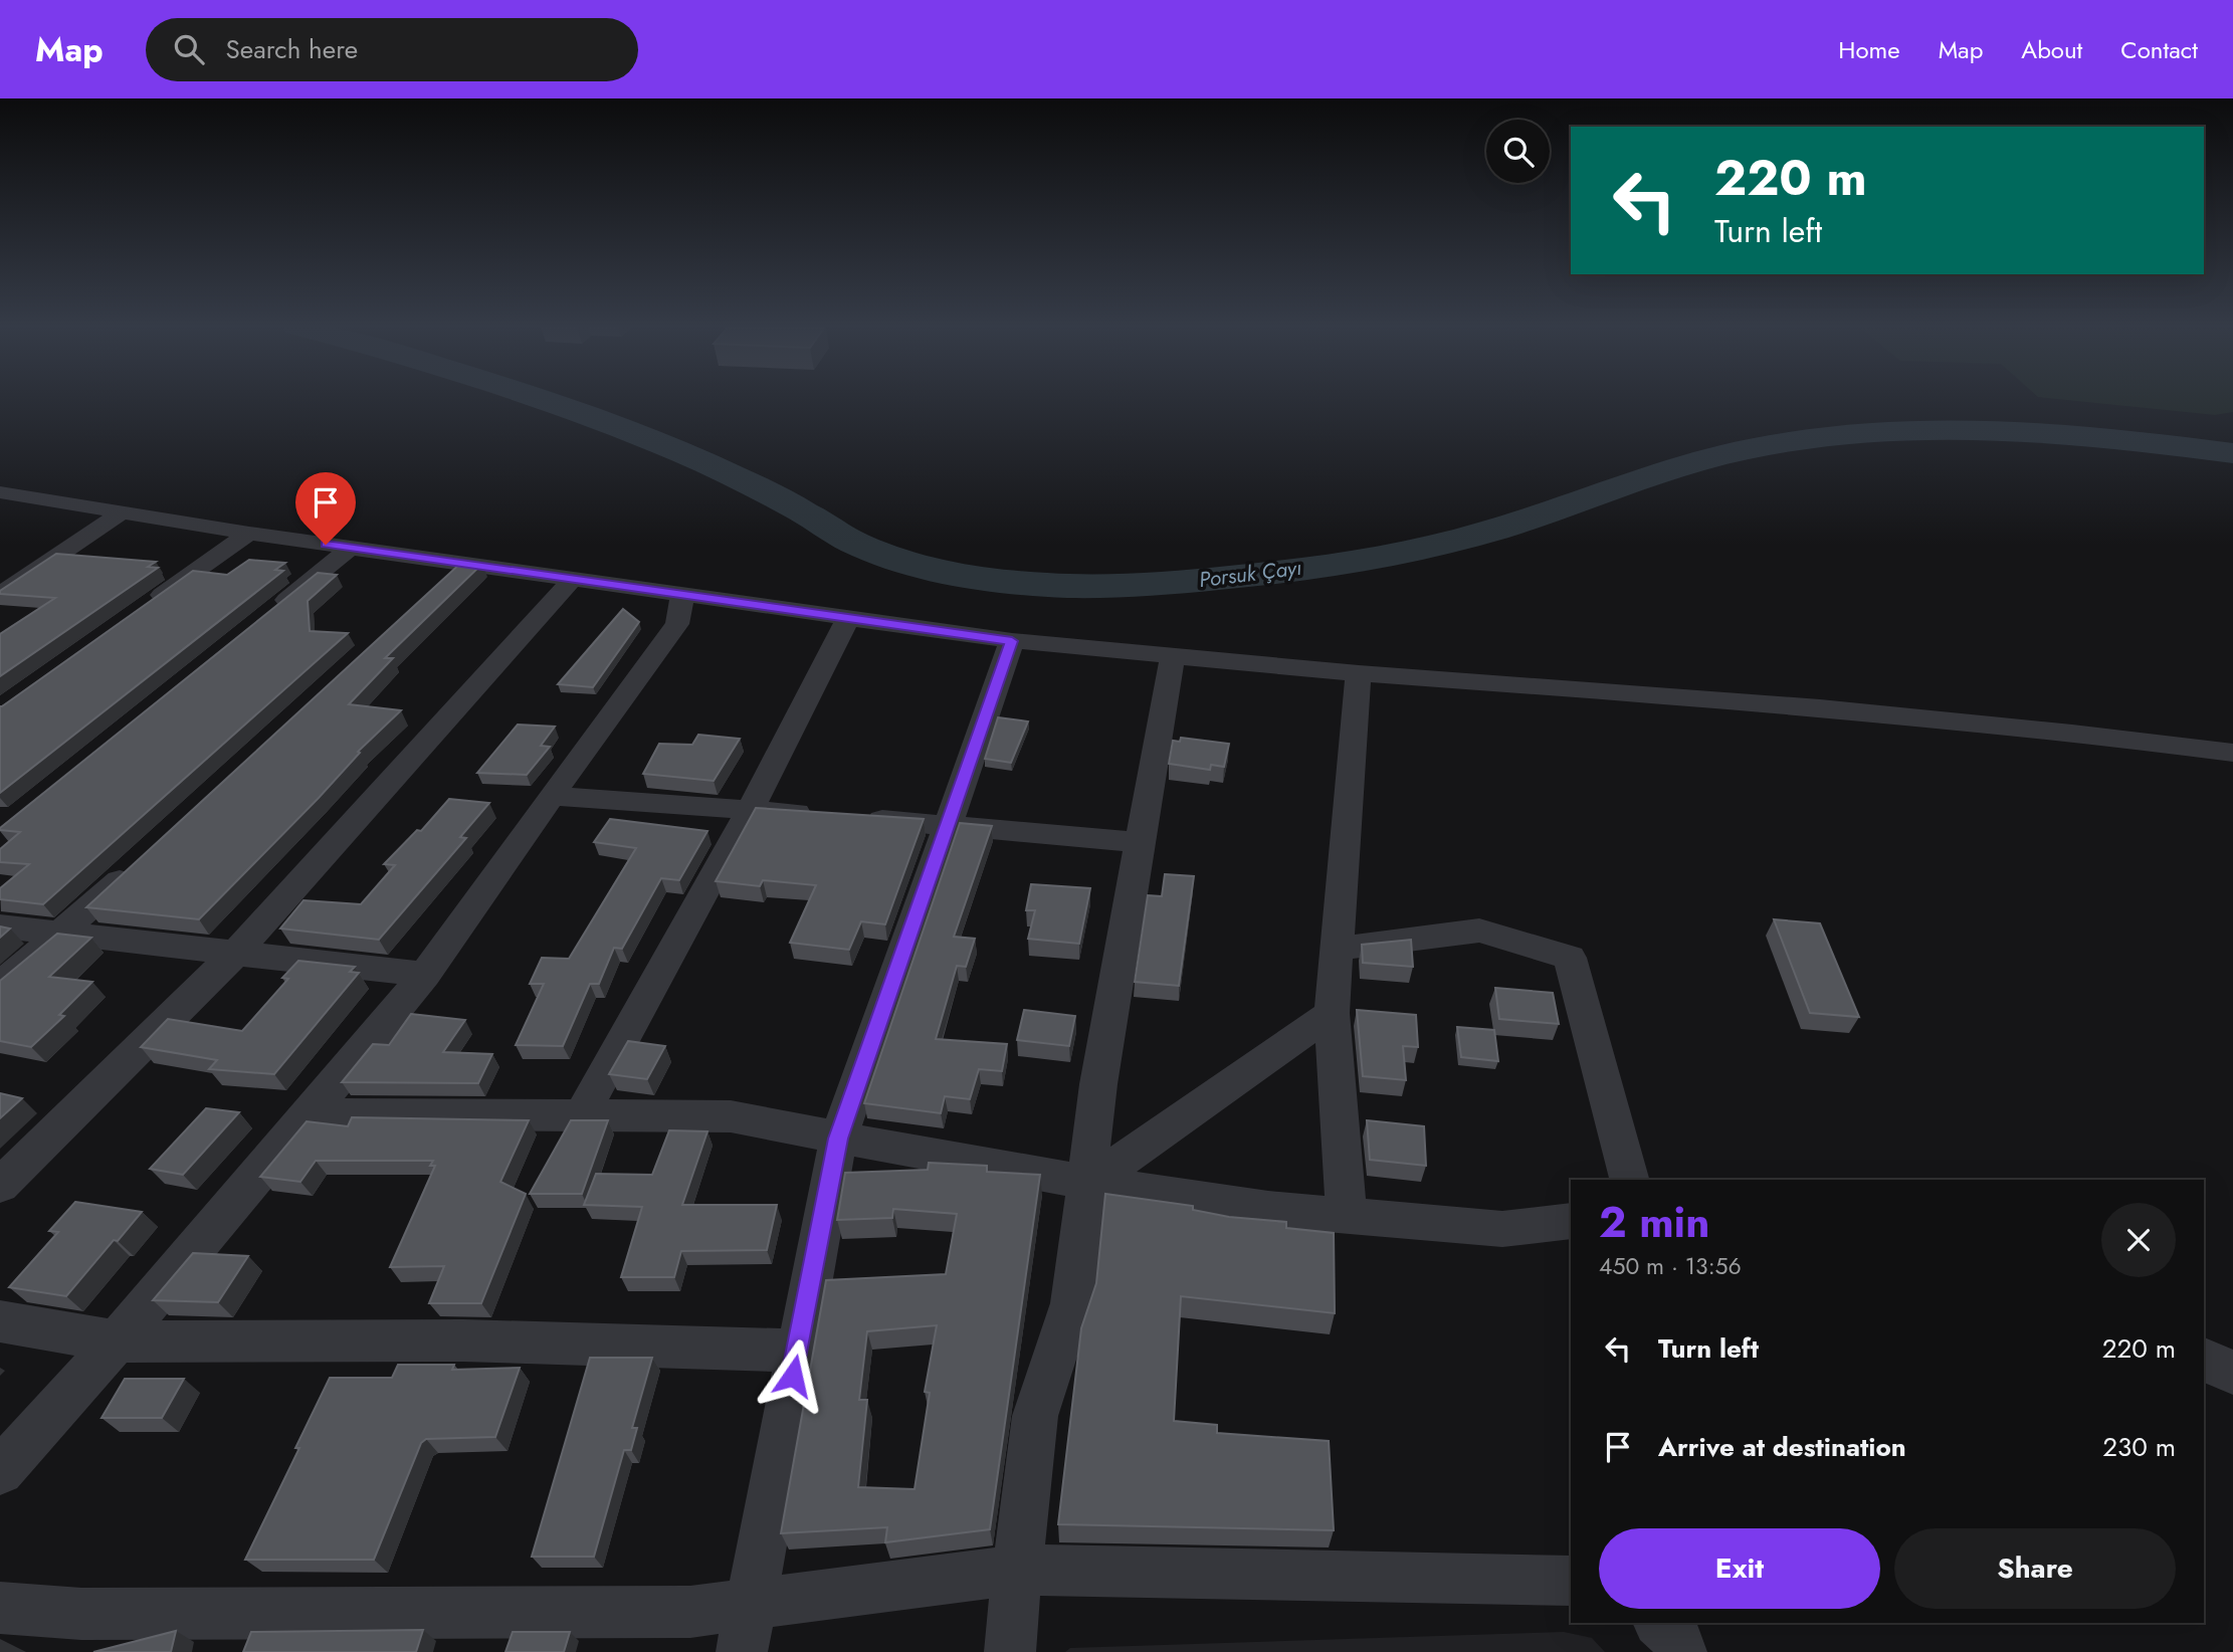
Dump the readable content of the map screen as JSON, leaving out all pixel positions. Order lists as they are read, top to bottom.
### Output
{
  "water": ["Porsuk Çayı"],
  "page": {
    "header": "Map",
    "search": "Search here",
    "nav": [
      "Home",
      "Map",
      "About",
      "Contact"
    ],
    "turn": ["220 m", "Turn left"],
    "heading": ["2 min", "450 m · 13:56"],
    "list": [
      {
        "name": "Turn left",
        "value": "220 m"
      },
      {
        "name": "Arrive at destination",
        "value": "230 m"
      }
    ],
    "buttons": ["Exit", "Share"]
  }
}
